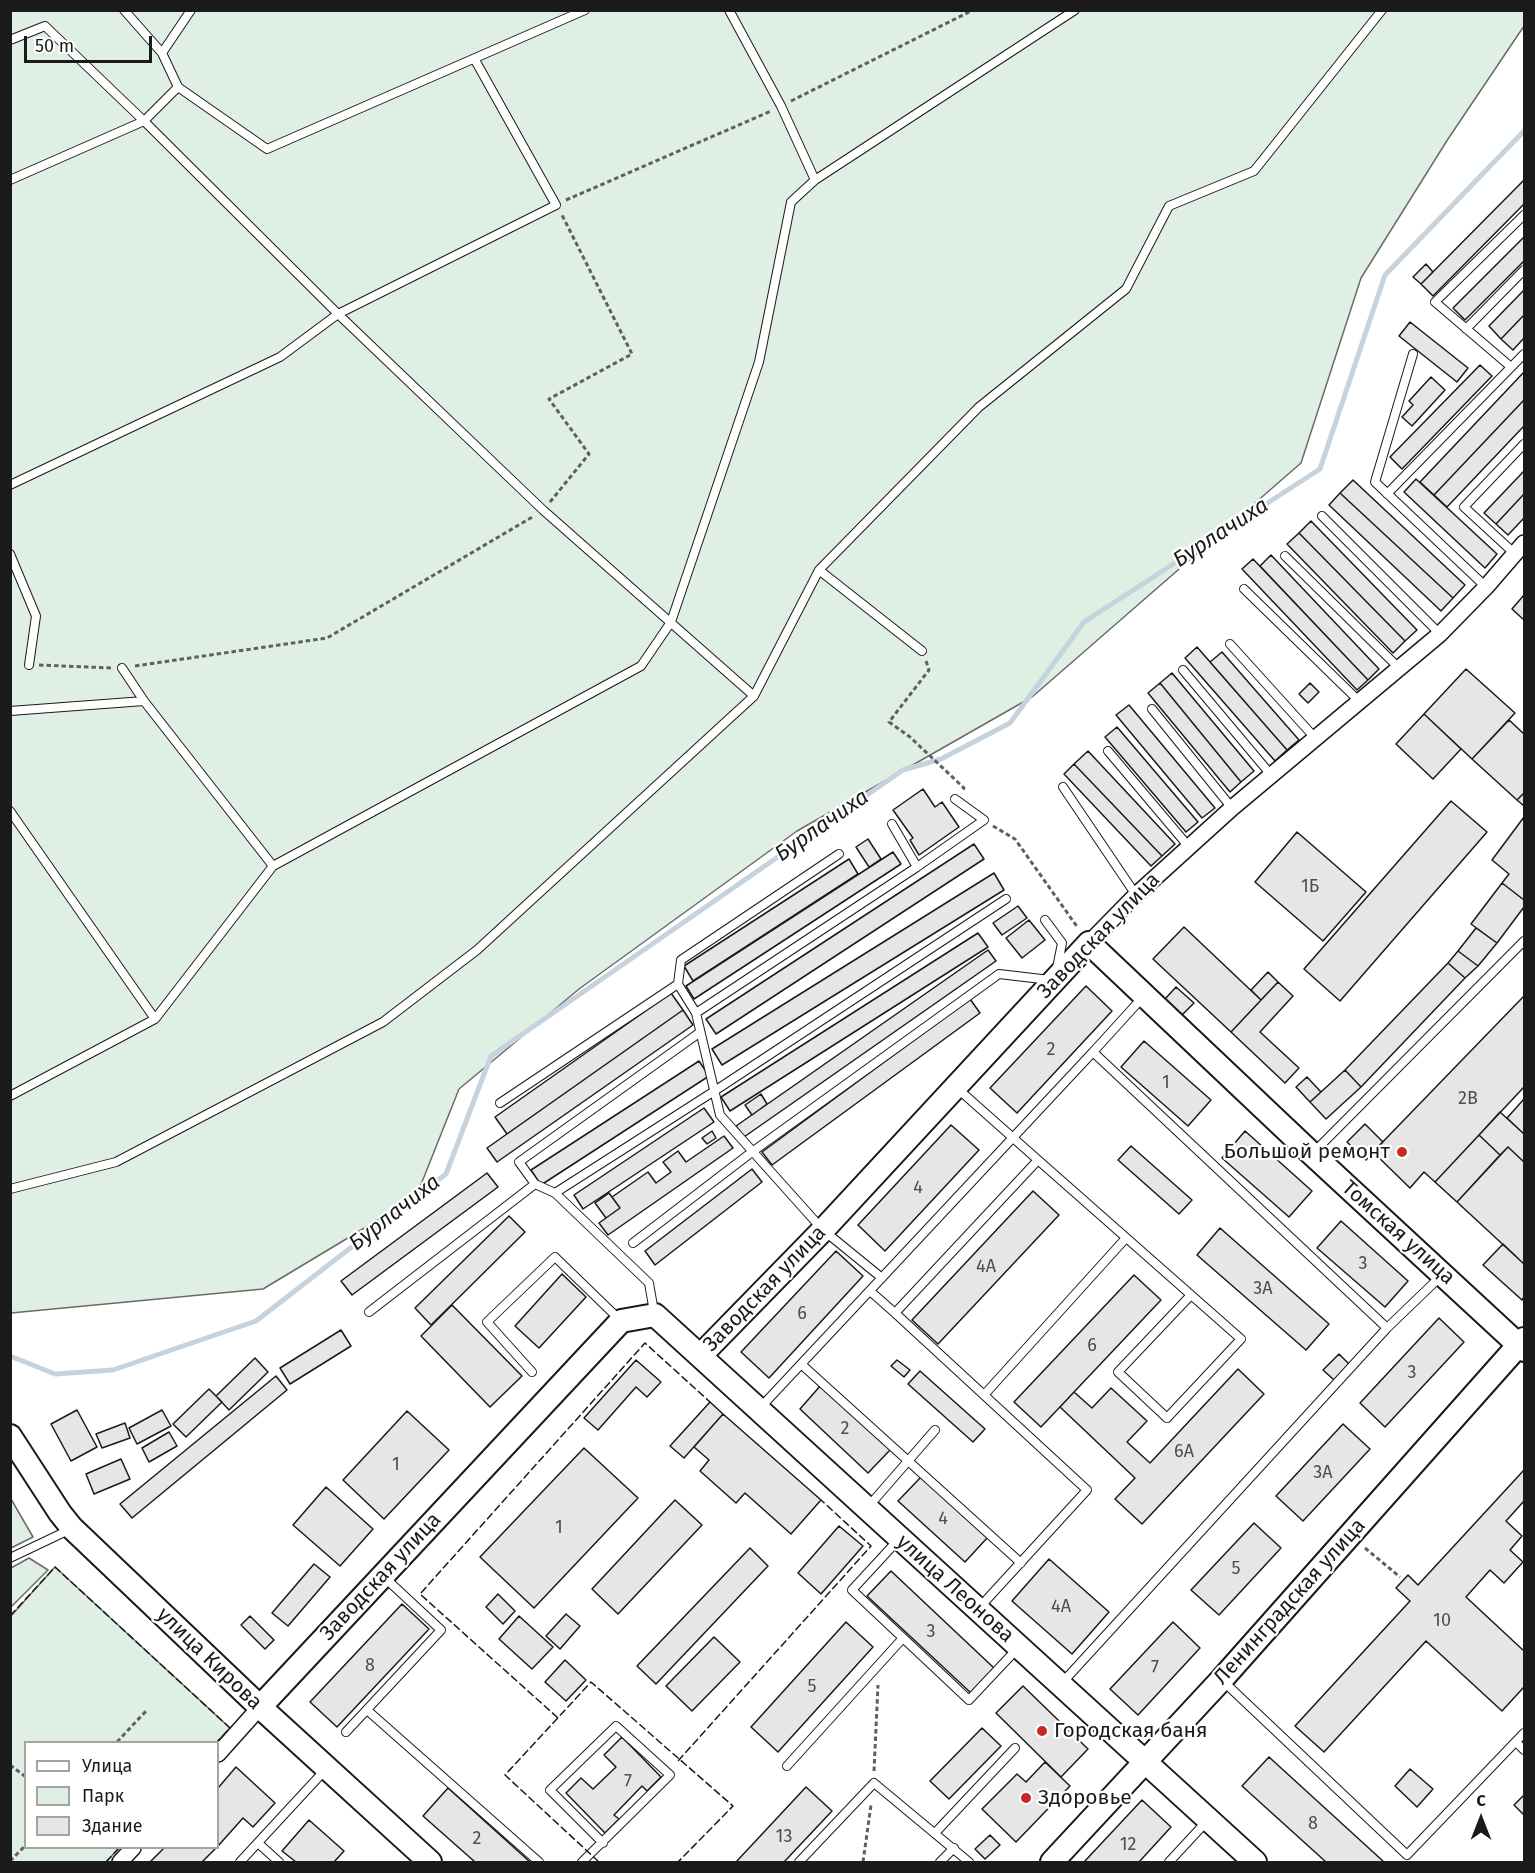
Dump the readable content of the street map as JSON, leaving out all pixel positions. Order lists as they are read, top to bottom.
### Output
{
  "streets": {
    "street": [
      "Заводская улица",
      "Томская улица",
      "улица Леонова",
      "Ленинградская улица",
      "улица Кирова"
    ]
  },
  "crossings": [
    ["Заводская улица", "Томская улица"],
    ["Заводская улица", "улица Леонова"],
    ["Заводская улица", "улица Кирова"],
    ["Томская улица", "Ленинградская улица"],
    ["улица Леонова", "Ленинградская улица"]
  ],
  "water": ["Бурлачиха"],
  "places": ["Большой ремонт", "Городская баня", "Здоровье"],
  "house_numbers": [
    "1Б",
    "2",
    "1",
    "2В",
    "4",
    "3",
    "4А",
    "3А",
    "6",
    "6",
    "3",
    "2",
    "6А",
    "1",
    "3А",
    "4",
    "1",
    "5",
    "4А",
    "10",
    "3",
    "8",
    "7",
    "5",
    "7",
    "8",
    "13",
    "2",
    "12"
  ],
  "legend": ["Улица", "Парк", "Здание"],
  "scale_bar": "50 m",
  "north": "top"
}
